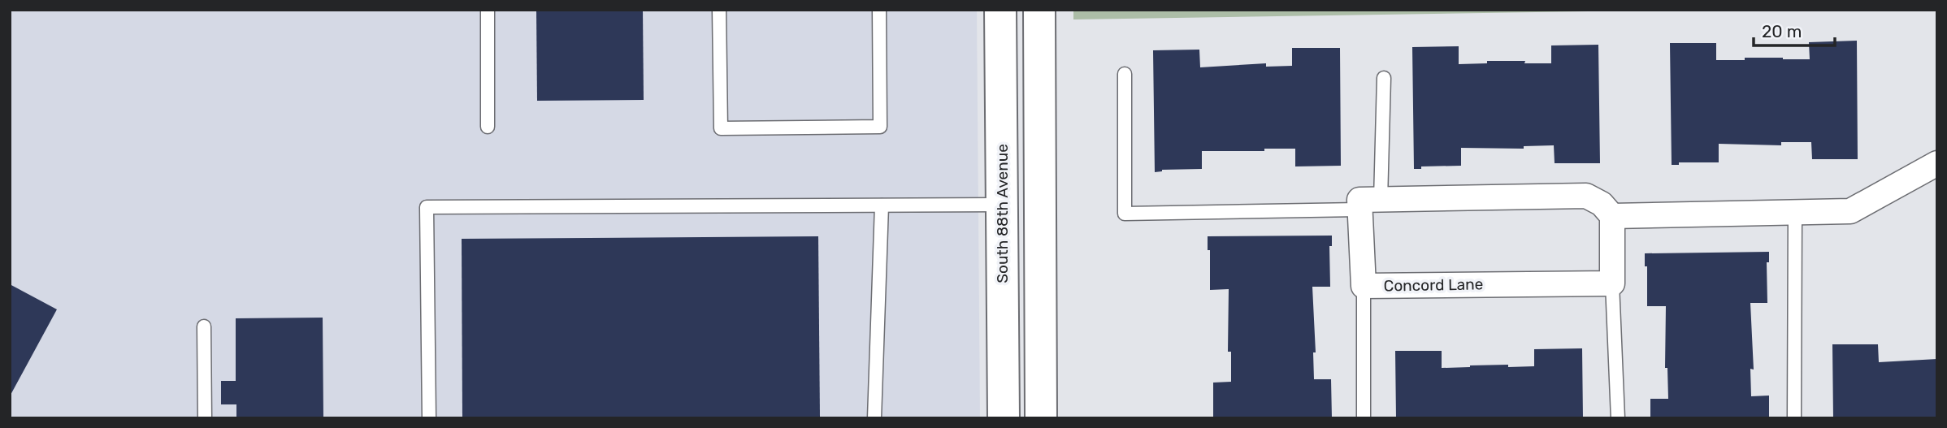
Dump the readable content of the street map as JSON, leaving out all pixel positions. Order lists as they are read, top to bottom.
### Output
{
  "streets": {
    "street": ["South 88th Avenue", "Concord Lane"]
  },
  "scale_bar": "20 m"
}
